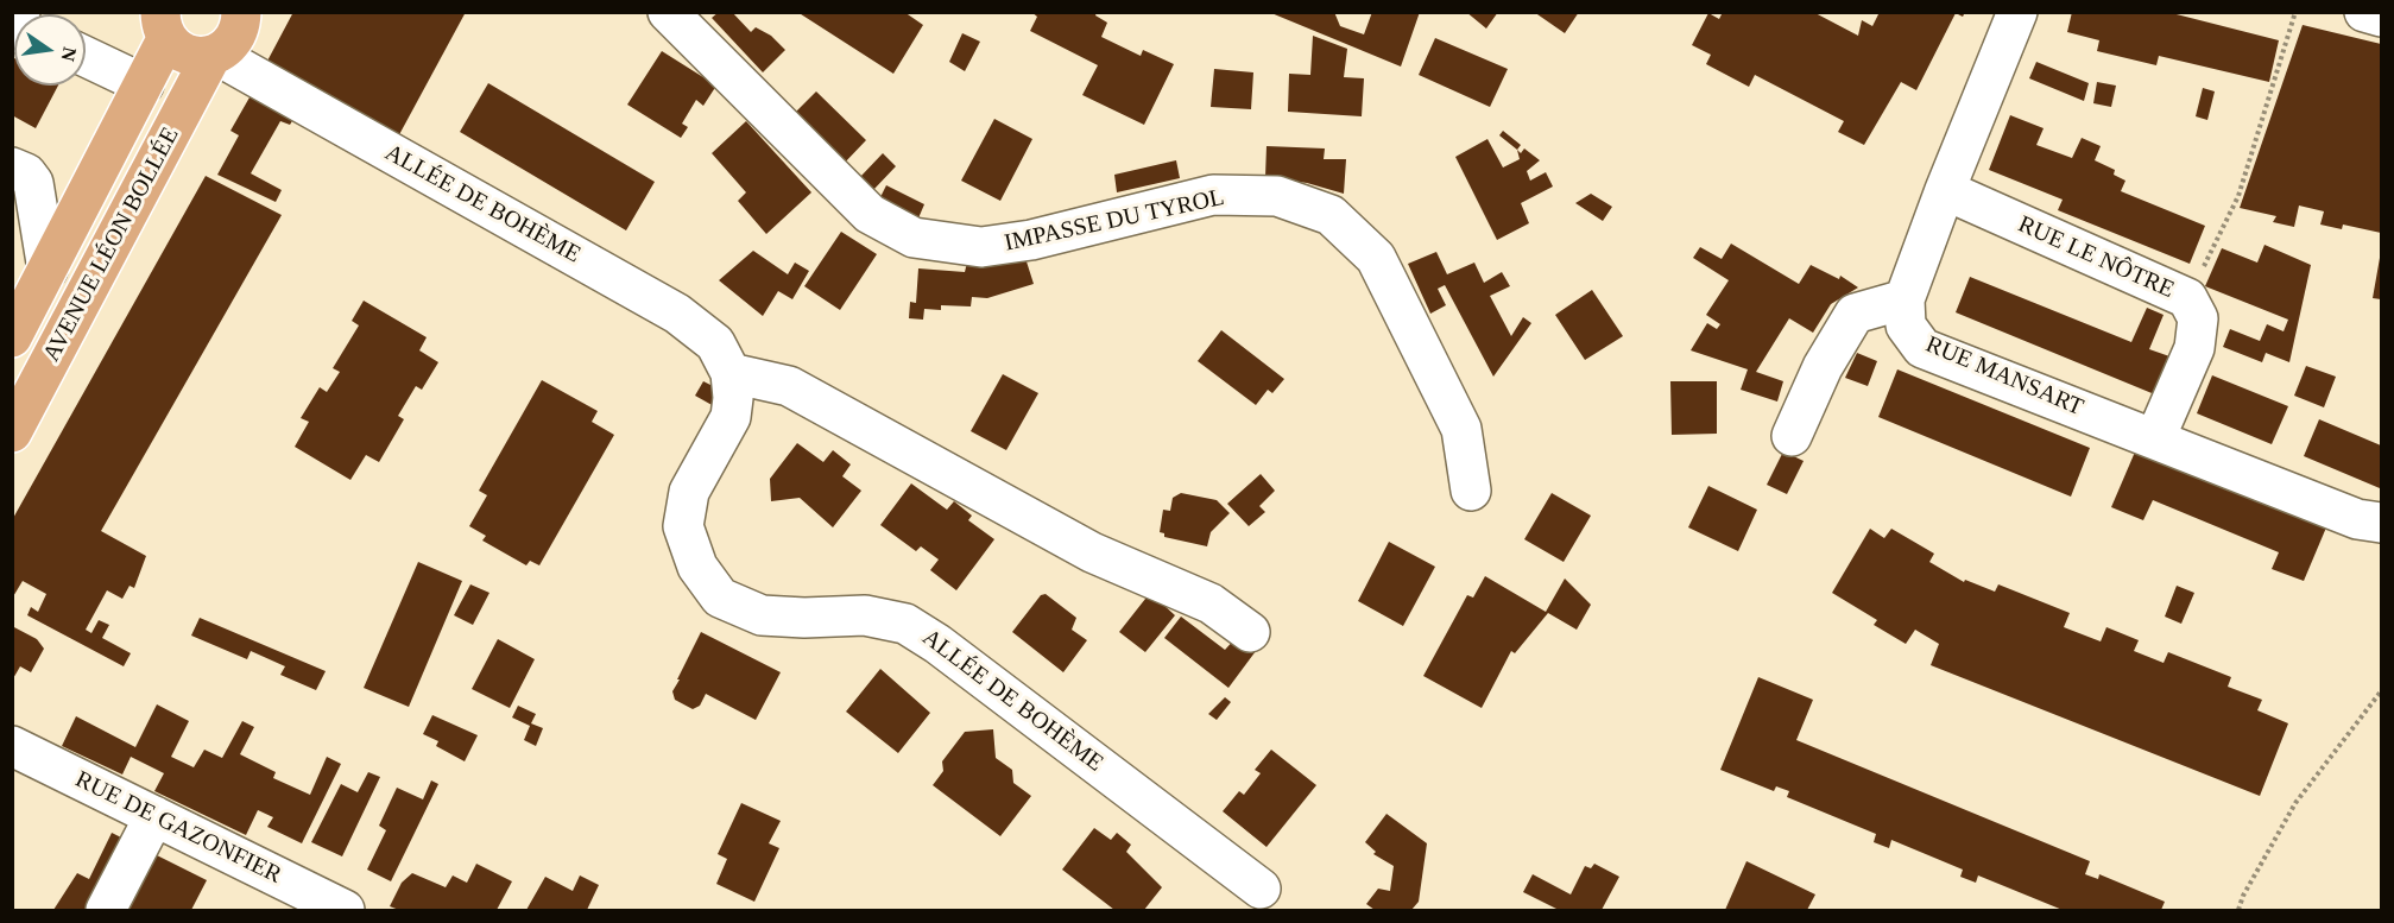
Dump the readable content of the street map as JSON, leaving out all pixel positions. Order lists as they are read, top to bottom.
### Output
{
  "streets": {
    "main road": ["AVENUE LÉON BOLLÉE"],
    "street": [
      "ALLÉE DE BOHÈME",
      "IMPASSE DU TYROL",
      "RUE LE NÔTRE",
      "RUE MANSART",
      "RUE DE GAZONFIER"
    ]
  },
  "crossings": [
    ["ALLÉE DE BOHÈME", "AVENUE LÉON BOLLÉE"],
    ["RUE LE NÔTRE", "RUE MANSART"]
  ],
  "north": "right"
}
